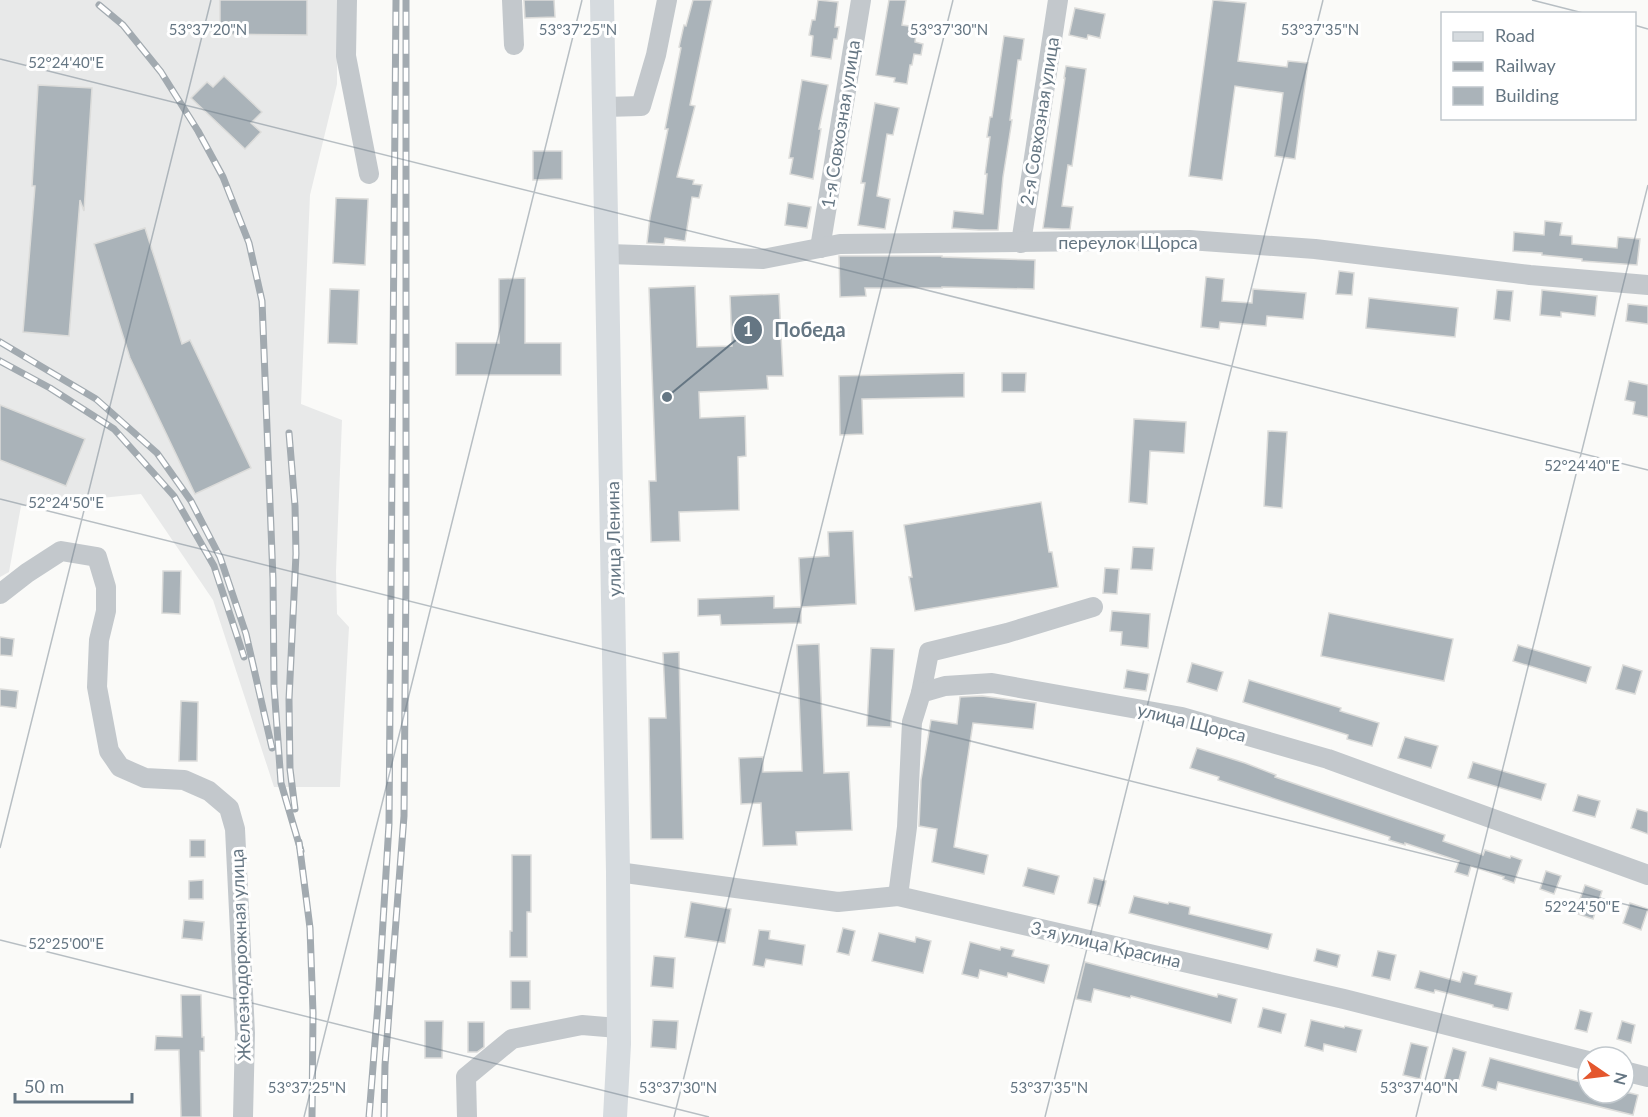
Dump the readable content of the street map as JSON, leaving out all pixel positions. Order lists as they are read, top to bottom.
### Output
{
  "streets": {
    "main road": ["улица Ленина"],
    "street": [
      "2-я Совхозная улица",
      "1-я Совхозная улица",
      "переулок Щорса",
      "улица Щорса",
      "3-я улица Красина",
      "Железнодорожная улица"
    ]
  },
  "crossings": [
    ["2-я Совхозная улица", "переулок Щорса"],
    ["1-я Совхозная улица", "переулок Щорса"],
    ["переулок Щорса", "улица Ленина"],
    ["улица Ленина", "3-я улица Красина"]
  ],
  "places": ["Победа"],
  "legend": ["Road", "Railway", "Building"],
  "scale_bar": "50 m",
  "north": "right",
  "coordinates": [
    "53°37'20\"N",
    "53°37'25\"N",
    "53°37'30\"N",
    "53°37'35\"N",
    "52°24'40\"E",
    "52°24'50\"E",
    "52°25'00\"E",
    "53°37'40\"N"
  ]
}
